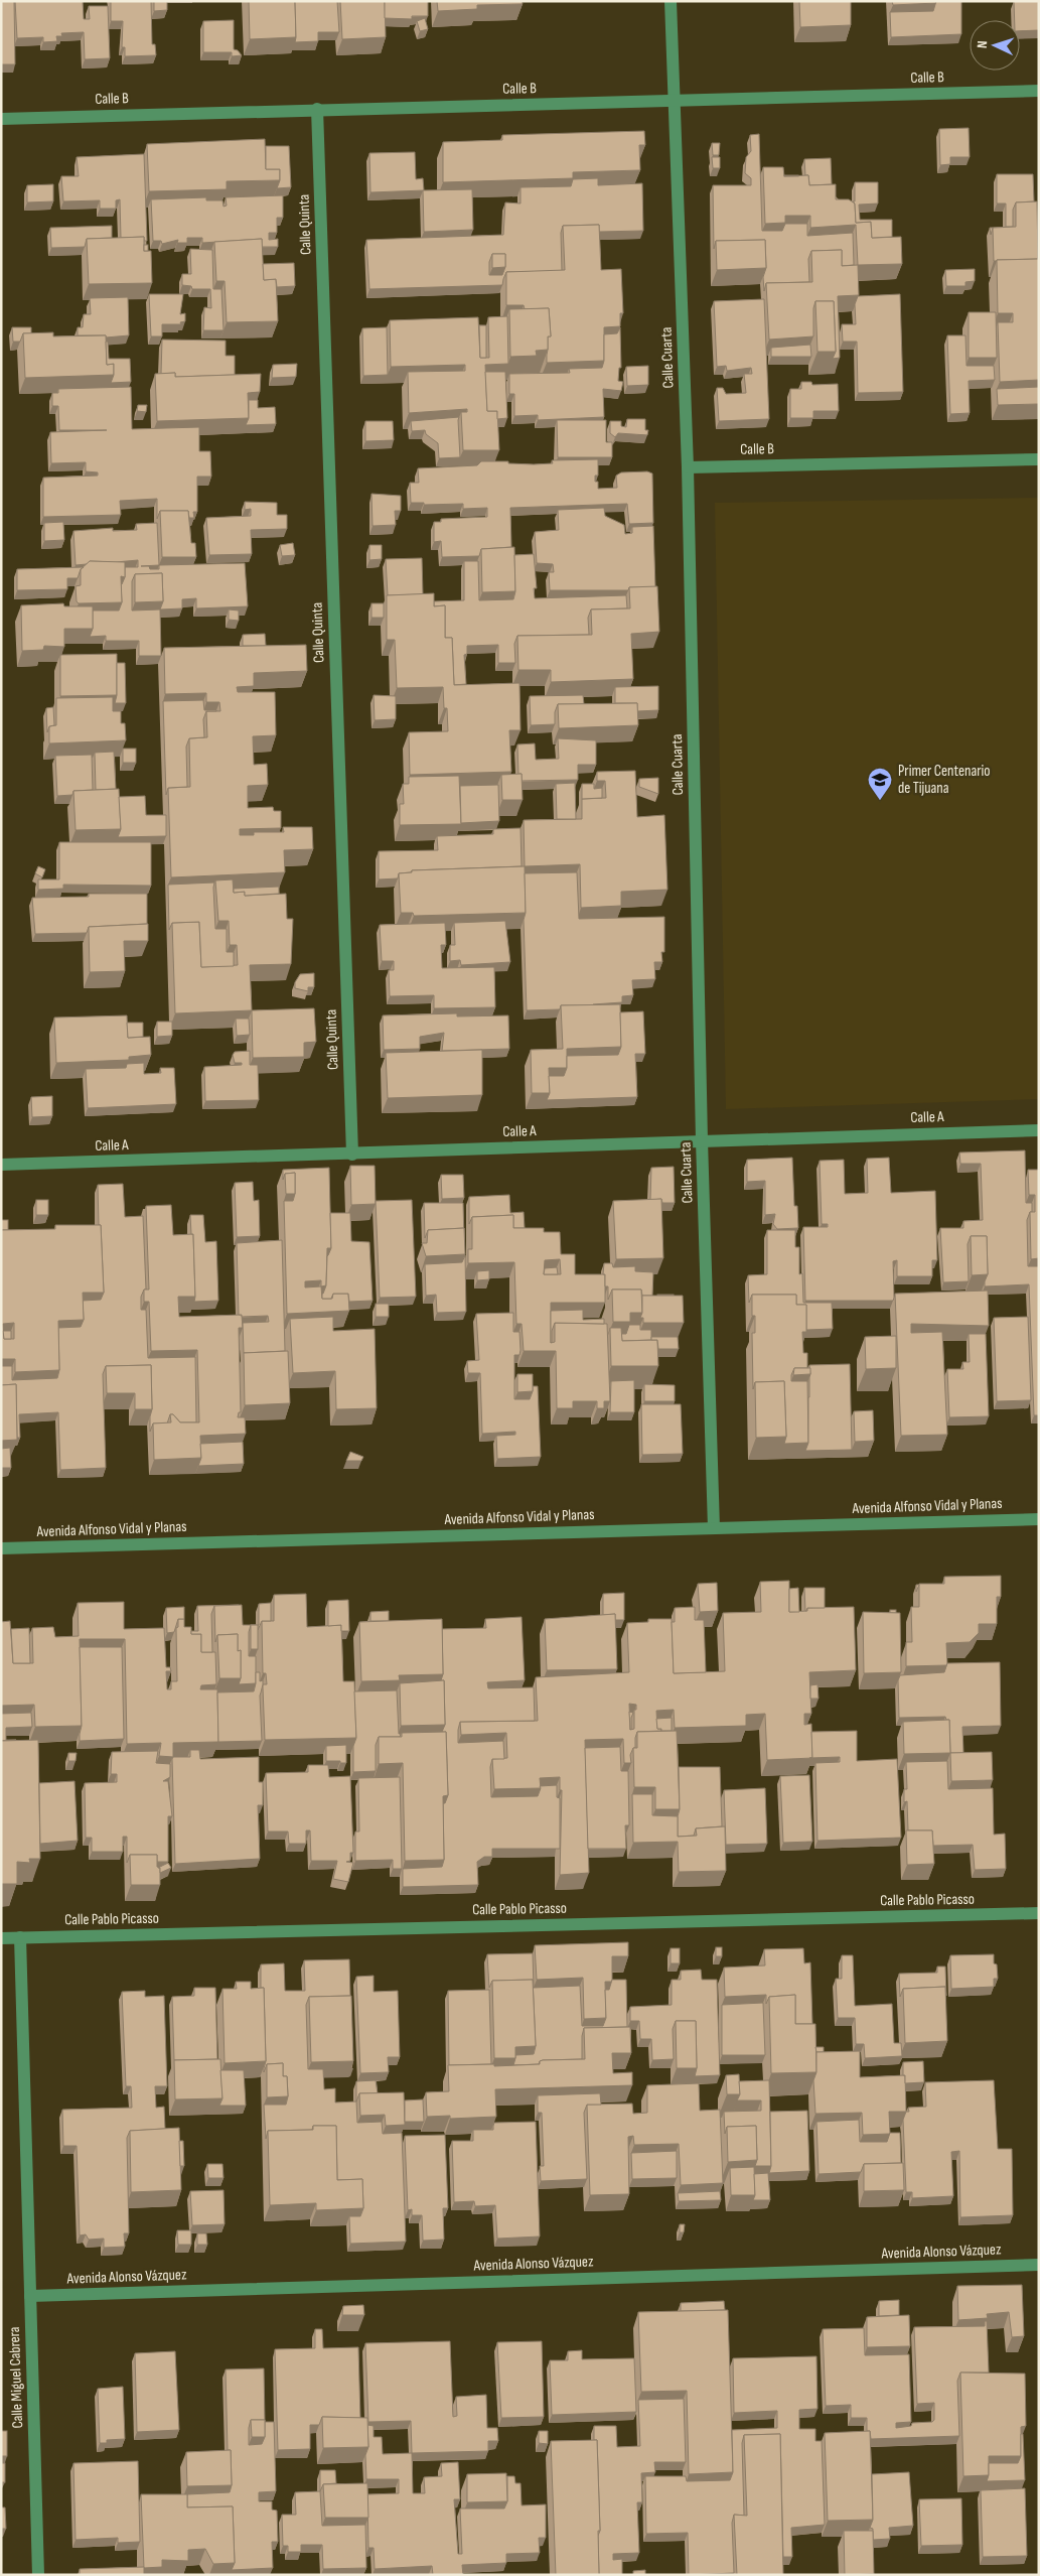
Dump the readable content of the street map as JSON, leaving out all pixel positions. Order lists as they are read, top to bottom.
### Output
{
  "streets": {
    "street": [
      "Calle B",
      "Calle Quinta",
      "Calle Cuarta",
      "Calle A",
      "Avenida Alfonso Vidal y Planas",
      "Calle Pablo Picasso",
      "Avenida Alonso Vázquez",
      "Calle Miguel Cabrera"
    ]
  },
  "crossings": [
    ["Calle B", "Calle Quinta"],
    ["Calle B", "Calle Cuarta"],
    ["Calle Quinta", "Calle A"],
    ["Calle Cuarta", "Calle A"],
    ["Calle Cuarta", "Avenida Alfonso Vidal y Planas"],
    ["Calle Pablo Picasso", "Calle Miguel Cabrera"],
    ["Avenida Alonso Vázquez", "Calle Miguel Cabrera"]
  ],
  "places": {
    "school or university": ["Primer Centenario de Tijuana"]
  },
  "north": "left"
}
